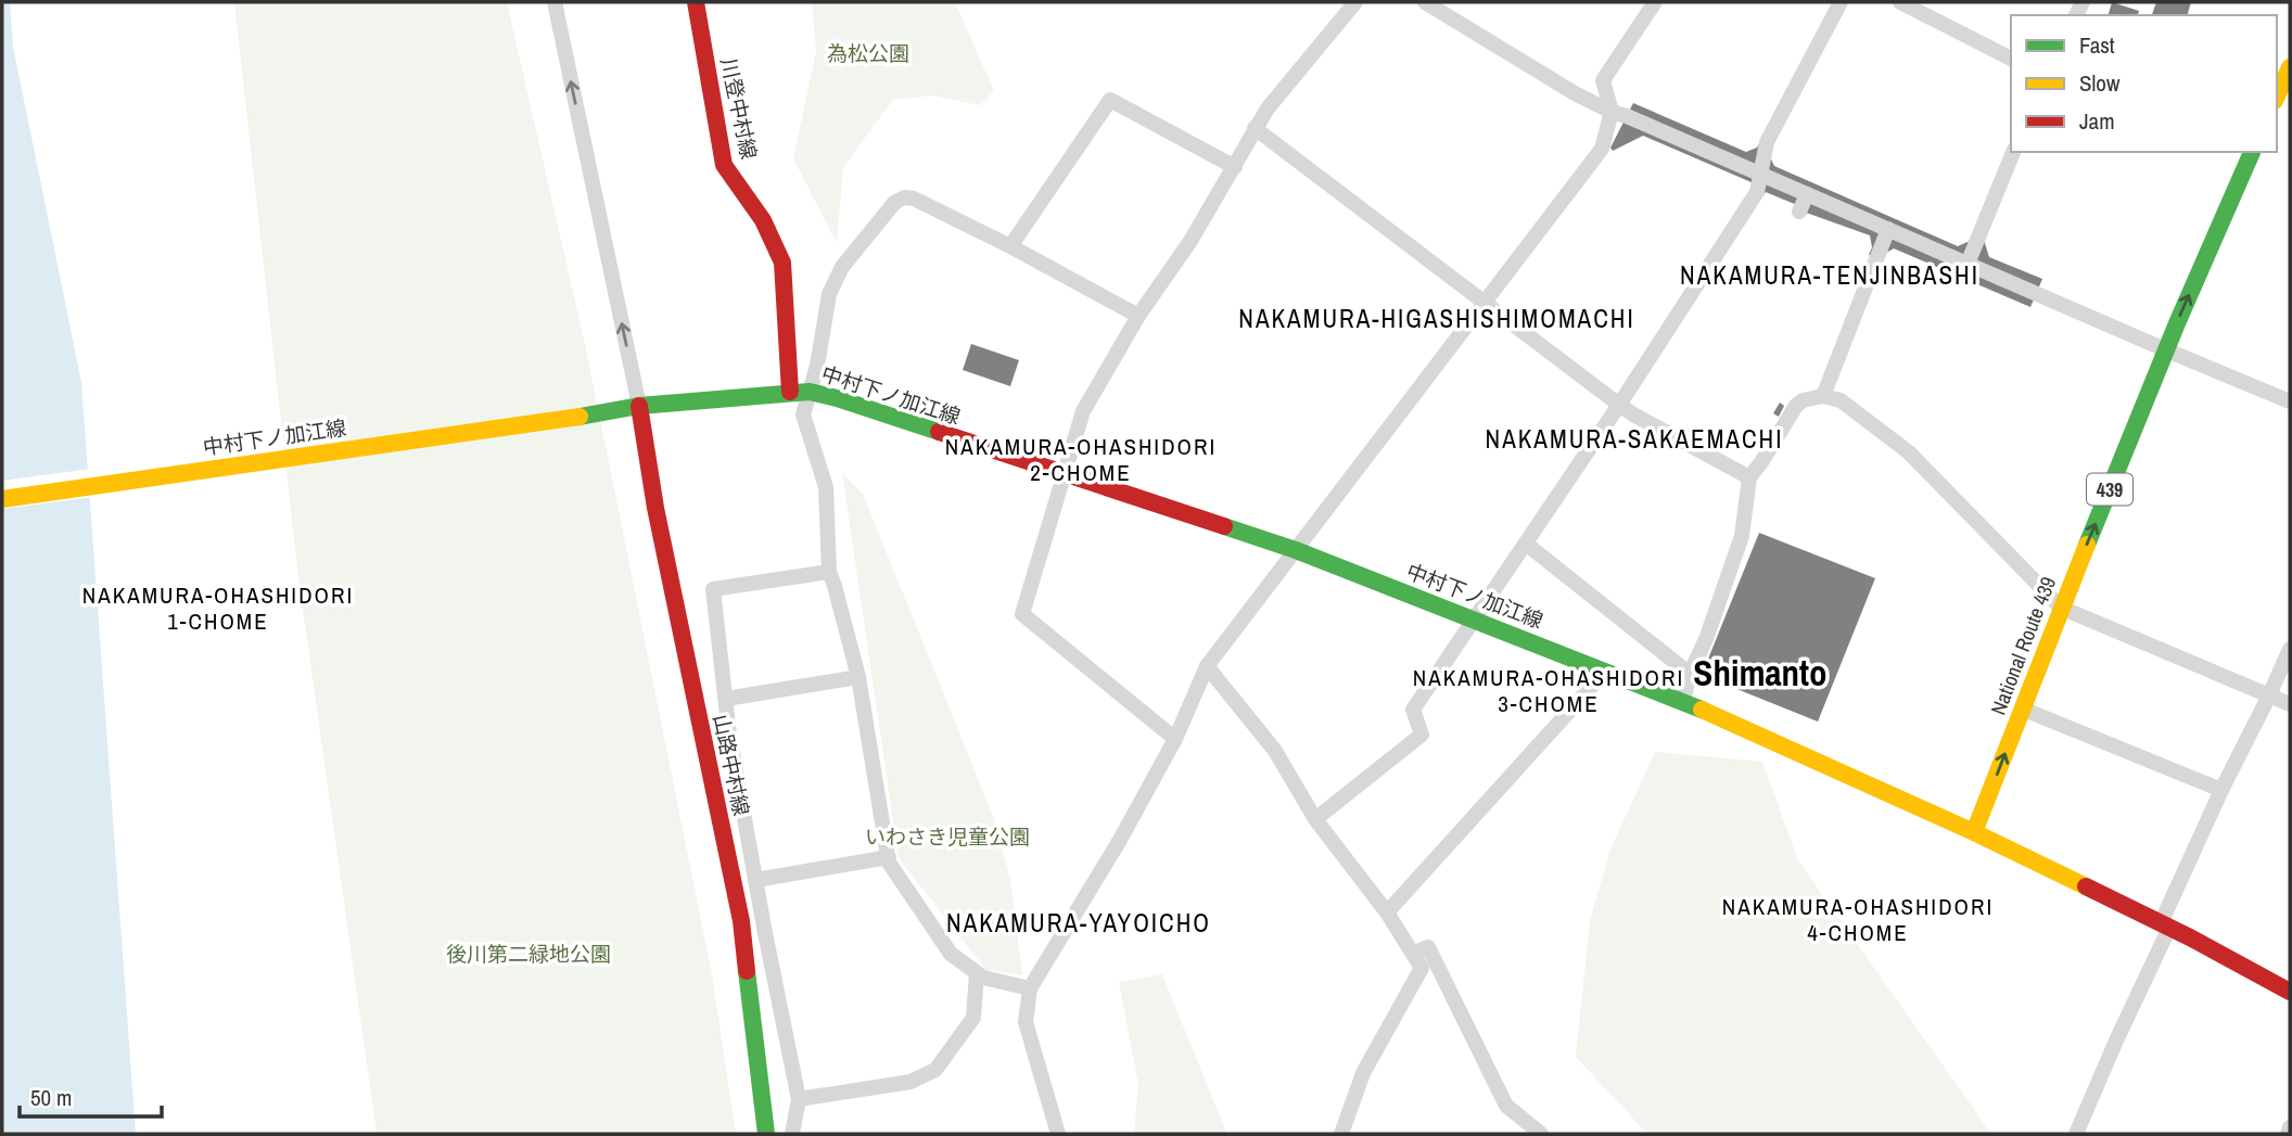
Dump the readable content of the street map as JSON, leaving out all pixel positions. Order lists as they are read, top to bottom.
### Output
{
  "streets": {
    "main road": [
      "川登中村線",
      "中村下ノ加江線",
      "439",
      "National Route 439",
      "山路中村線"
    ]
  },
  "crossings": [
    ["川登中村線", "中村下ノ加江線"],
    ["中村下ノ加江線", "National Route 439"],
    ["中村下ノ加江線", "山路中村線"]
  ],
  "one_way": ["National Route 439"],
  "districts": [
    "NAKAMURA-TENJINBASHI",
    "NAKAMURA-HIGASHISHIMOMACHI",
    "NAKAMURA-SAKAEMACHI",
    "NAKAMURA-OHASHIDORI 2-CHOME",
    "NAKAMURA-OHASHIDORI 1-CHOME",
    "Shimanto",
    "NAKAMURA-OHASHIDORI 3-CHOME",
    "NAKAMURA-OHASHIDORI 4-CHOME",
    "NAKAMURA-YAYOICHO"
  ],
  "parks": ["為松公園", "いわさき児童公園", "後川第二緑地公園"],
  "legend": ["Fast", "Slow", "Jam"],
  "scale_bar": "50 m"
}
